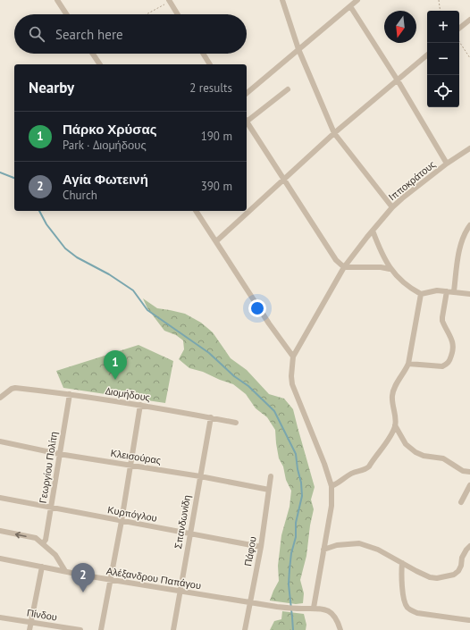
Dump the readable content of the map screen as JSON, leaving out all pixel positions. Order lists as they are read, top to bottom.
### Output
{
  "streets": {
    "street": [
      "Ιπποκράτους",
      "Διομήδους",
      "Κλεισούρας",
      "Γεωργίου Πολίτη",
      "Κυρπόγλου",
      "Σπανδωνίδη",
      "Πάφου",
      "Αλέξανδρου Παπάγου",
      "Πίνδου"
    ]
  },
  "crossings": [
    ["Διομήδους", "Γεωργίου Πολίτη"],
    ["Διομήδους", "Σπανδωνίδη"],
    ["Κλεισούρας", "Γεωργίου Πολίτη"],
    ["Κλεισούρας", "Σπανδωνίδη"],
    ["Κλεισούρας", "Πάφου"],
    ["Γεωργίου Πολίτη", "Κυρπόγλου"],
    ["Κυρπόγλου", "Σπανδωνίδη"],
    ["Κυρπόγλου", "Πάφου"],
    ["Σπανδωνίδη", "Αλέξανδρου Παπάγου"],
    ["Πάφου", "Αλέξανδρου Παπάγου"]
  ],
  "north": "bottom",
  "page": {
    "map_buttons": ["+", "−"],
    "search": "Search here",
    "heading": ["Nearby", "2 results"],
    "list": [
      {
        "mark": "1",
        "name": "Πάρκο Χρύσας",
        "note": "Park · Διομήδους",
        "value": "190 m"
      },
      {
        "mark": "2",
        "name": "Αγία Φωτεινή",
        "note": "Church",
        "value": "390 m"
      }
    ],
    "pins": ["1", "2"]
  }
}
